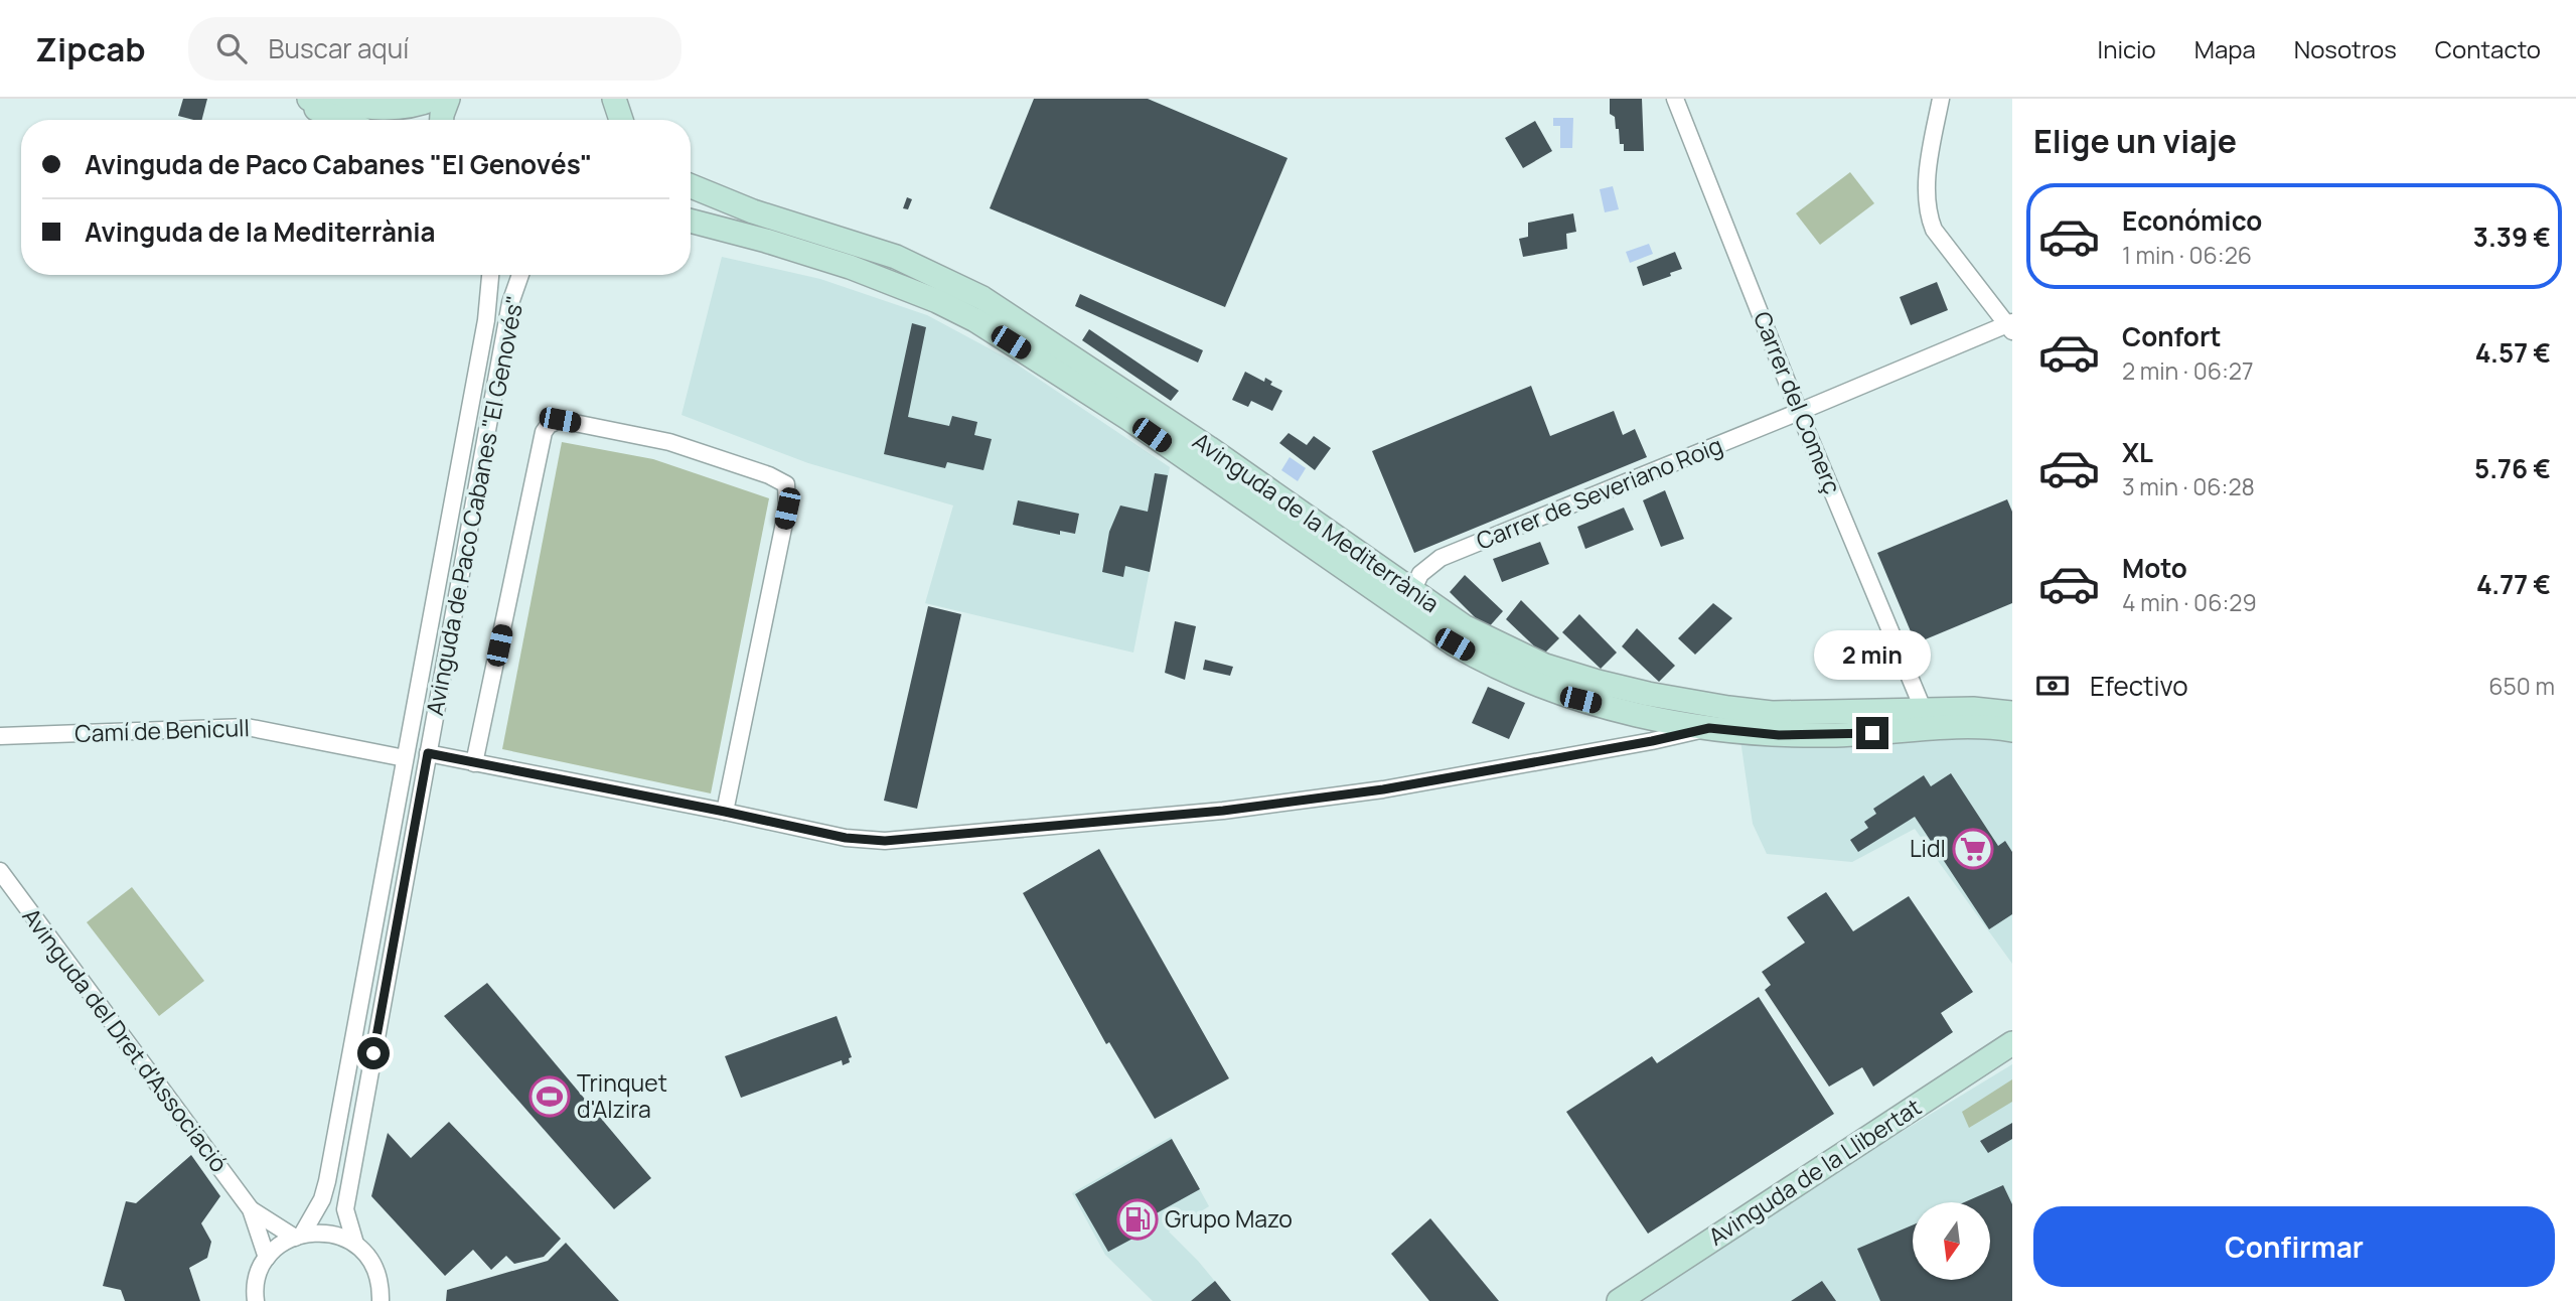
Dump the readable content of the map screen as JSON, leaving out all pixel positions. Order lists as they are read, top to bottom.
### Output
{
  "streets": {
    "main road": ["Avinguda de la Mediterrània", "Avinguda de la Llibertat"],
    "street": [
      "Carrer del Comerç",
      "Carrer de Severiano Roig",
      "Avinguda de Paco Cabanes \"El Genovés\"",
      "Camí de Benicull",
      "Avinguda del Dret d'Associació"
    ]
  },
  "crossings": [
    ["Carrer del Comerç", "Carrer de Severiano Roig"],
    ["Carrer de Severiano Roig", "Avinguda de la Mediterrània"],
    ["Avinguda de Paco Cabanes \"El Genovés\"", "Camí de Benicull"],
    ["Avinguda de Paco Cabanes \"El Genovés\"", "Avinguda del Dret d'Associació"]
  ],
  "places": {
    "supermarket": ["Lidl"],
    "sports": ["Trinquet d'Alzira"],
    "fuel station": ["Grupo Mazo"]
  },
  "north": "bottom",
  "page": {
    "header": "Zipcab",
    "search": "Buscar aquí",
    "nav": [
      "Inicio",
      "Mapa",
      "Nosotros",
      "Contacto"
    ],
    "heading": "Elige un viaje",
    "banner": ["Avinguda de Paco Cabanes \"El Genovés\"", "Avinguda de la Mediterrània"],
    "list": [
      {
        "name": "Económico",
        "note": "1 min · 06:26",
        "value": "3.39 €"
      },
      {
        "name": "Confort",
        "note": "2 min · 06:27",
        "value": "4.57 €"
      },
      {
        "name": "XL",
        "note": "3 min · 06:28",
        "value": "5.76 €"
      },
      {
        "name": "Moto",
        "note": "4 min · 06:29",
        "value": "4.77 €"
      }
    ],
    "bubble": "2 min",
    "pay": ["Efectivo", "650 m"],
    "buttons": "Confirmar"
  }
}
